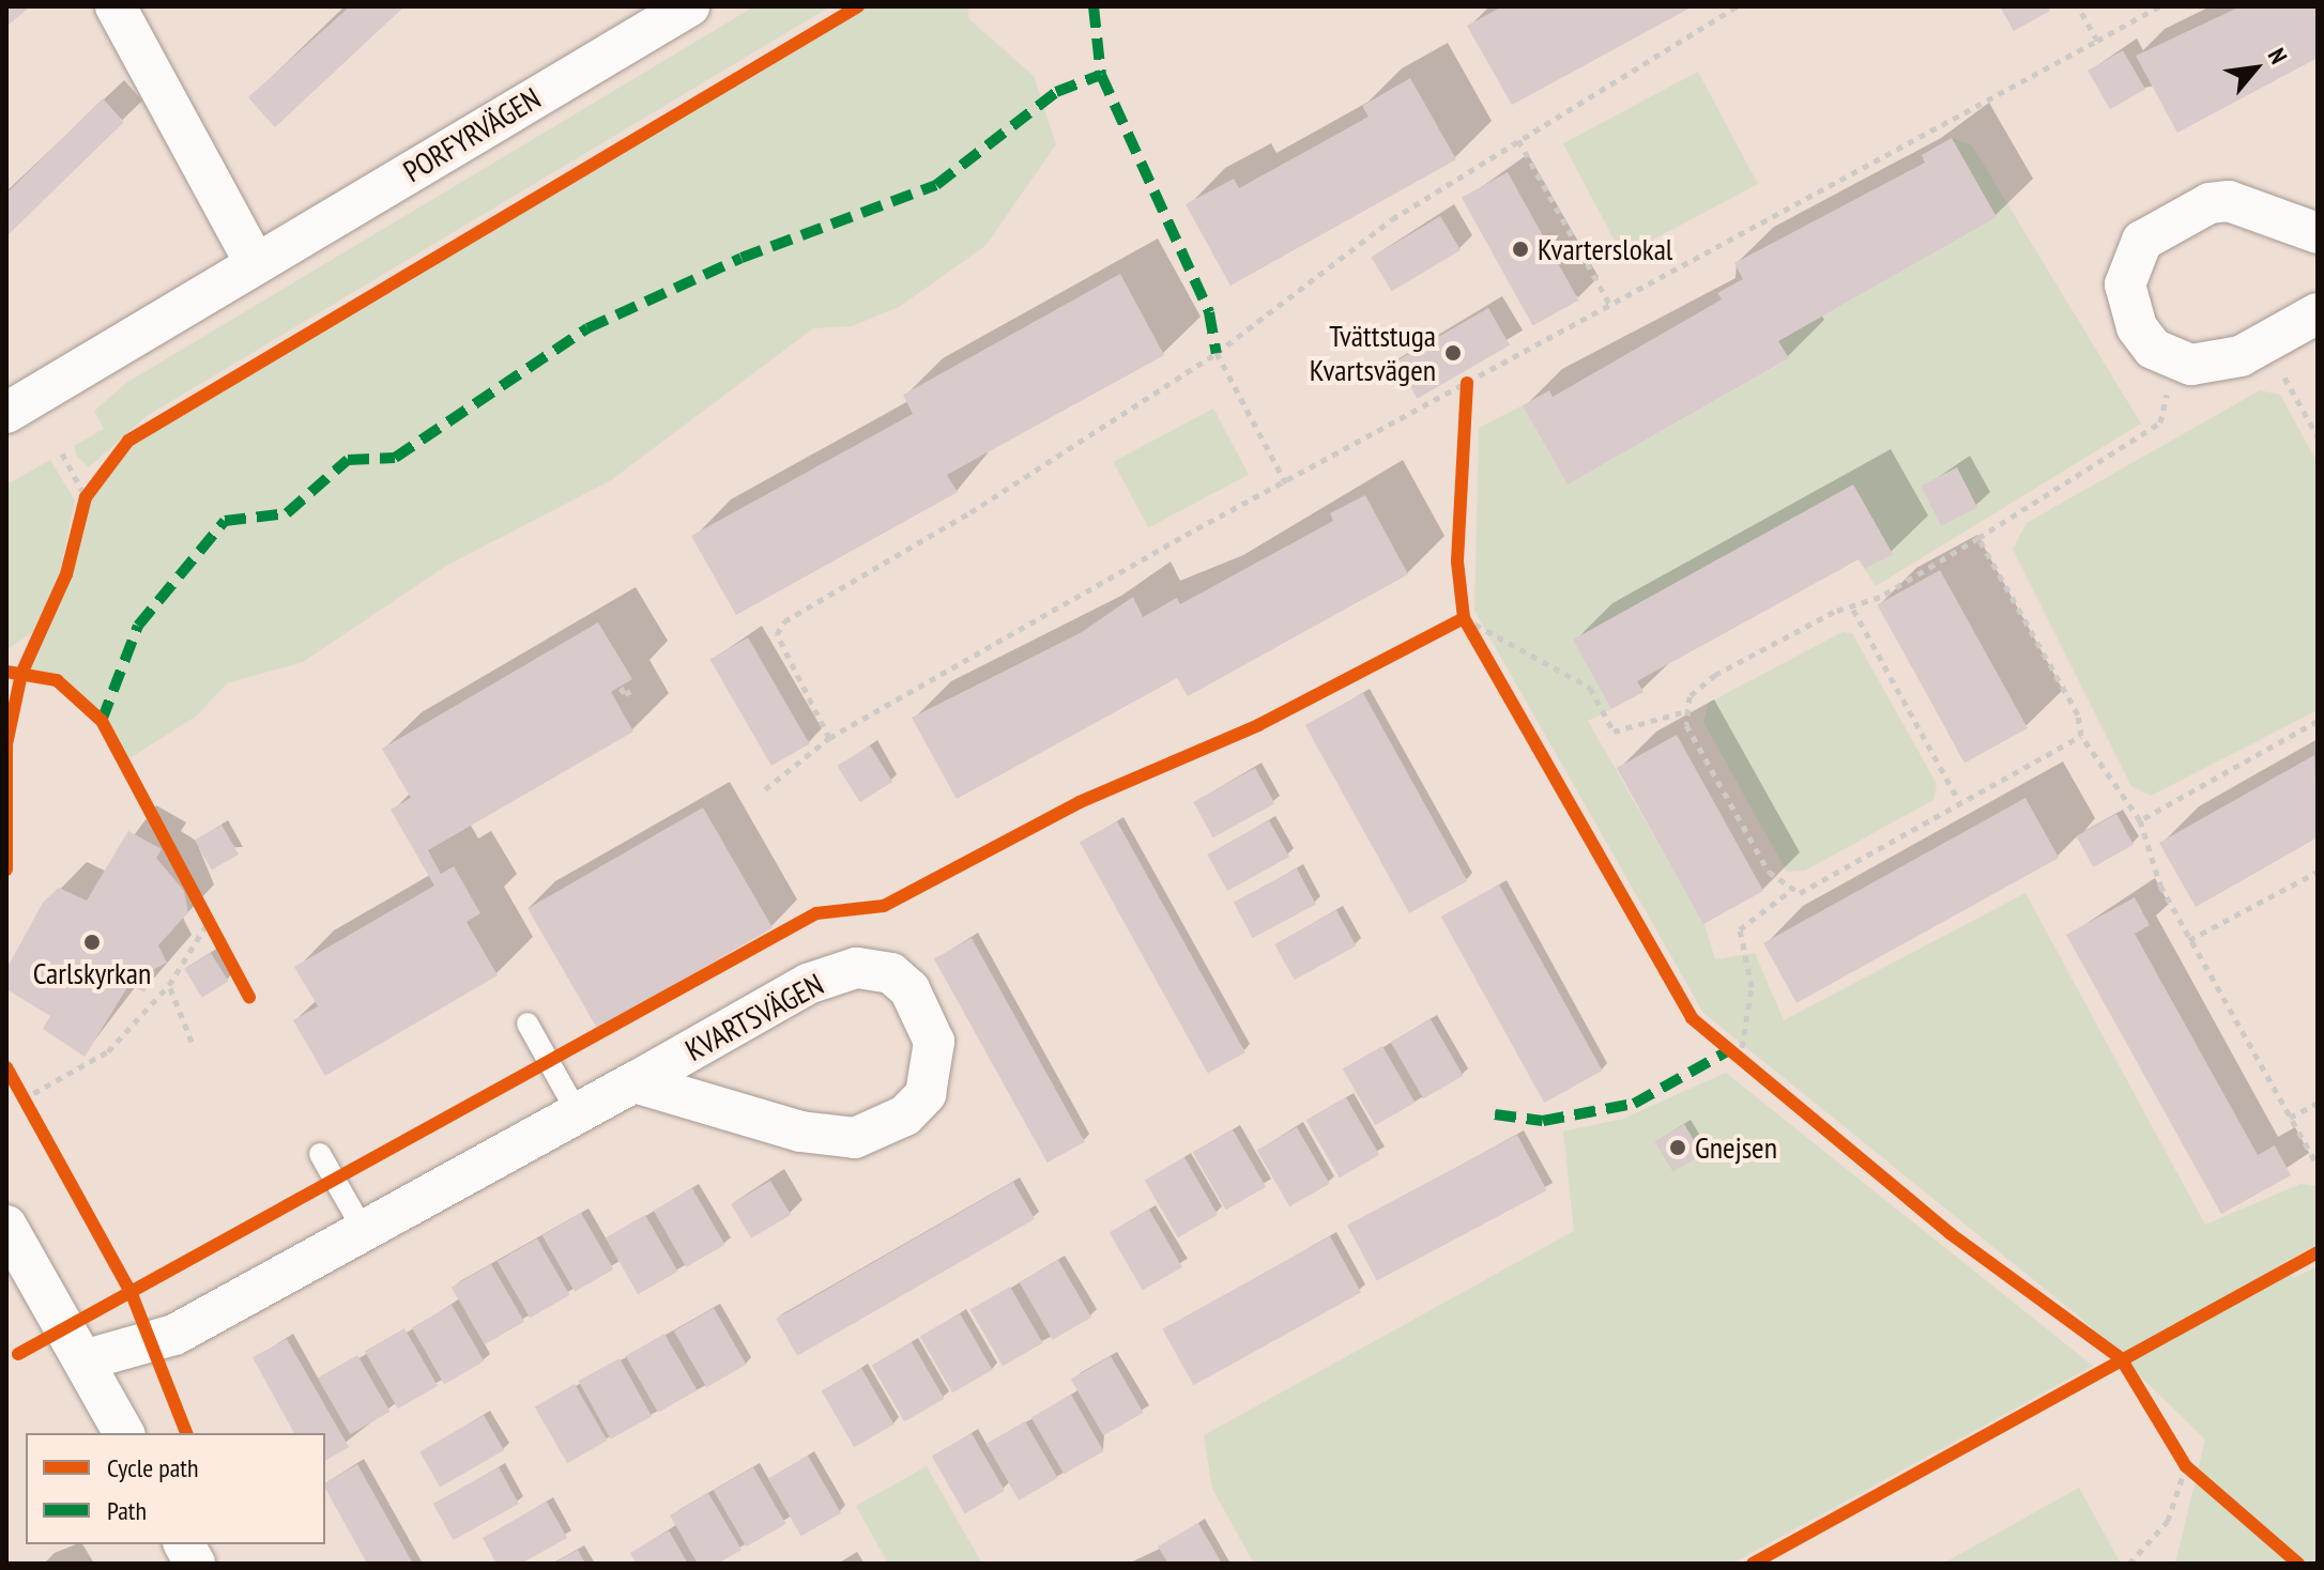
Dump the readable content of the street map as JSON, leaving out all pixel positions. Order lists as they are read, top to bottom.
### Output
{
  "streets": {
    "street": ["PORFYRVÄGEN", "KVARTSVÄGEN"]
  },
  "places": [
    "Kvarterslokal",
    "Tvättstuga Kvartsvägen",
    "Carlskyrkan",
    "Gnejsen"
  ],
  "legend": ["Cycle path", "Path"],
  "north": "top right"
}
